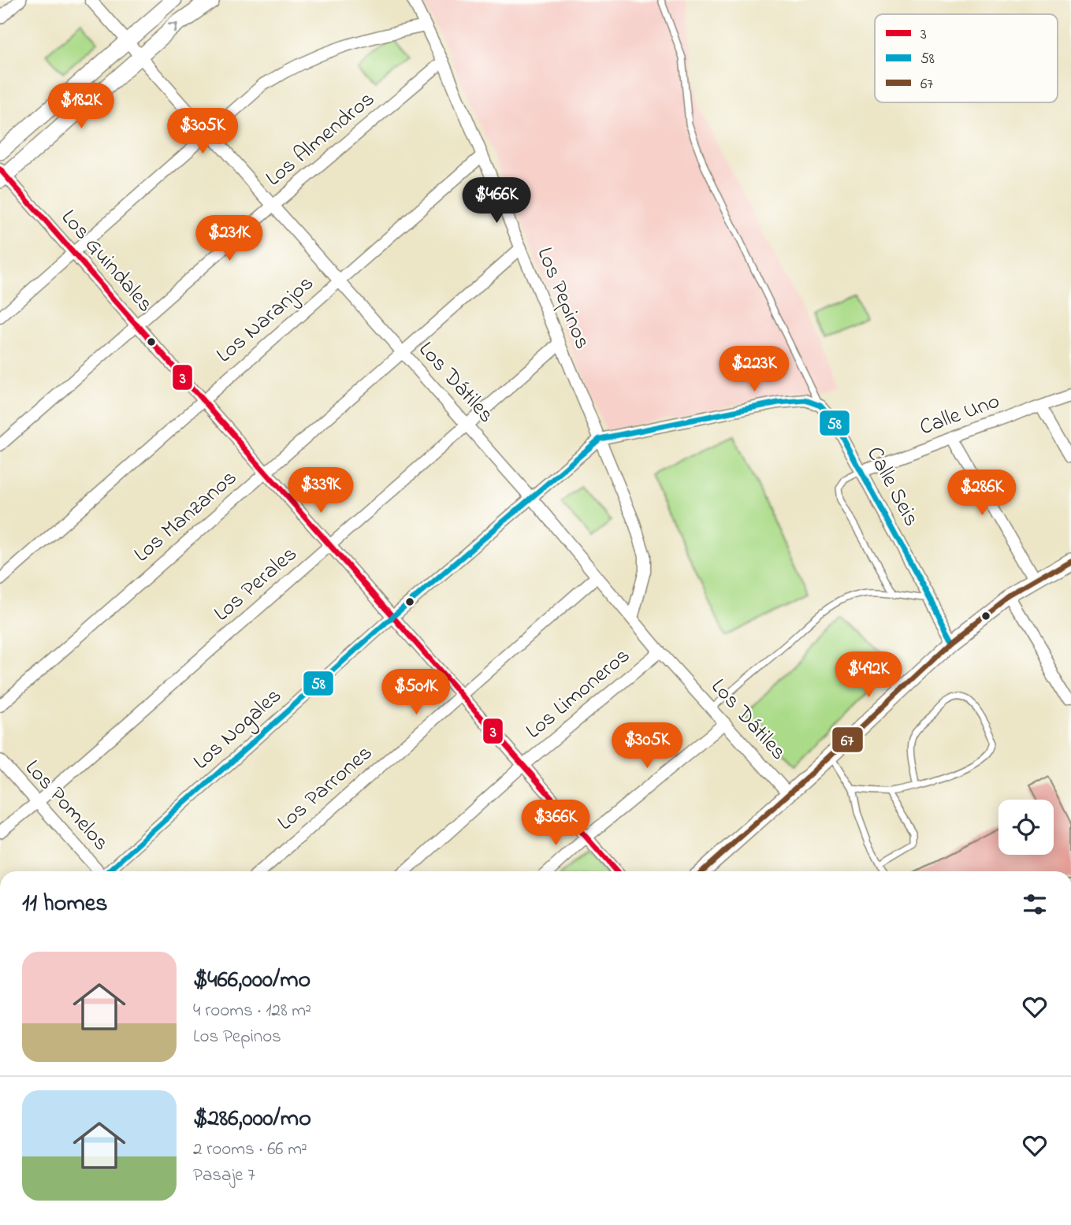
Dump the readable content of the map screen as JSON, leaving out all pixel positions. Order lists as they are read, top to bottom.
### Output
{
  "streets": {
    "street": [
      "Los Almendros",
      "Los Guindales",
      "Los Pepinos",
      "Los Naranjos",
      "Los Dátiles",
      "Calle Uno",
      "Calle Seis",
      "Los Manzanos",
      "Los Perales",
      "Los Limoneros",
      "Los Nogales",
      "Los Parrones",
      "Los Pomelos"
    ]
  },
  "crossings": [
    ["Los Almendros", "Los Guindales"],
    ["Los Almendros", "Los Pepinos"],
    ["Los Almendros", "Los Dátiles"],
    ["Los Guindales", "Los Naranjos"],
    ["Los Guindales", "Los Manzanos"],
    ["Los Guindales", "Los Perales"],
    ["Los Guindales", "Los Limoneros"],
    ["Los Guindales", "Los Nogales"],
    ["Los Guindales", "Los Parrones"],
    ["Los Pepinos", "Los Naranjos"],
    ["Los Pepinos", "Los Dátiles"],
    ["Los Pepinos", "Los Manzanos"],
    ["Los Pepinos", "Los Perales"],
    ["Los Pepinos", "Los Nogales"],
    ["Los Naranjos", "Los Dátiles"],
    ["Los Dátiles", "Los Manzanos"],
    ["Los Dátiles", "Los Perales"],
    ["Los Dátiles", "Los Limoneros"],
    ["Los Dátiles", "Los Nogales"],
    ["Los Dátiles", "Los Parrones"],
    ["Calle Uno", "Calle Seis"],
    ["Los Perales", "Los Pomelos"]
  ],
  "lines": ["transit line 3", "transit line 58", "transit line 67"],
  "legend": ["3", "58", "67"],
  "page": {
    "price": [
      "$182K",
      "$305K",
      "$466K",
      "$231K",
      "$223K",
      "$339K",
      "$286K",
      "$492K",
      "$501K",
      "$305K",
      "$366K"
    ],
    "heading": "11 homes",
    "list": [
      {
        "name": "$466,000/mo",
        "note": "4 rooms · 128 m² · Los Pepinos"
      },
      {
        "name": "$286,000/mo",
        "note": "2 rooms · 66 m² · Pasaje 7"
      }
    ]
  }
}
